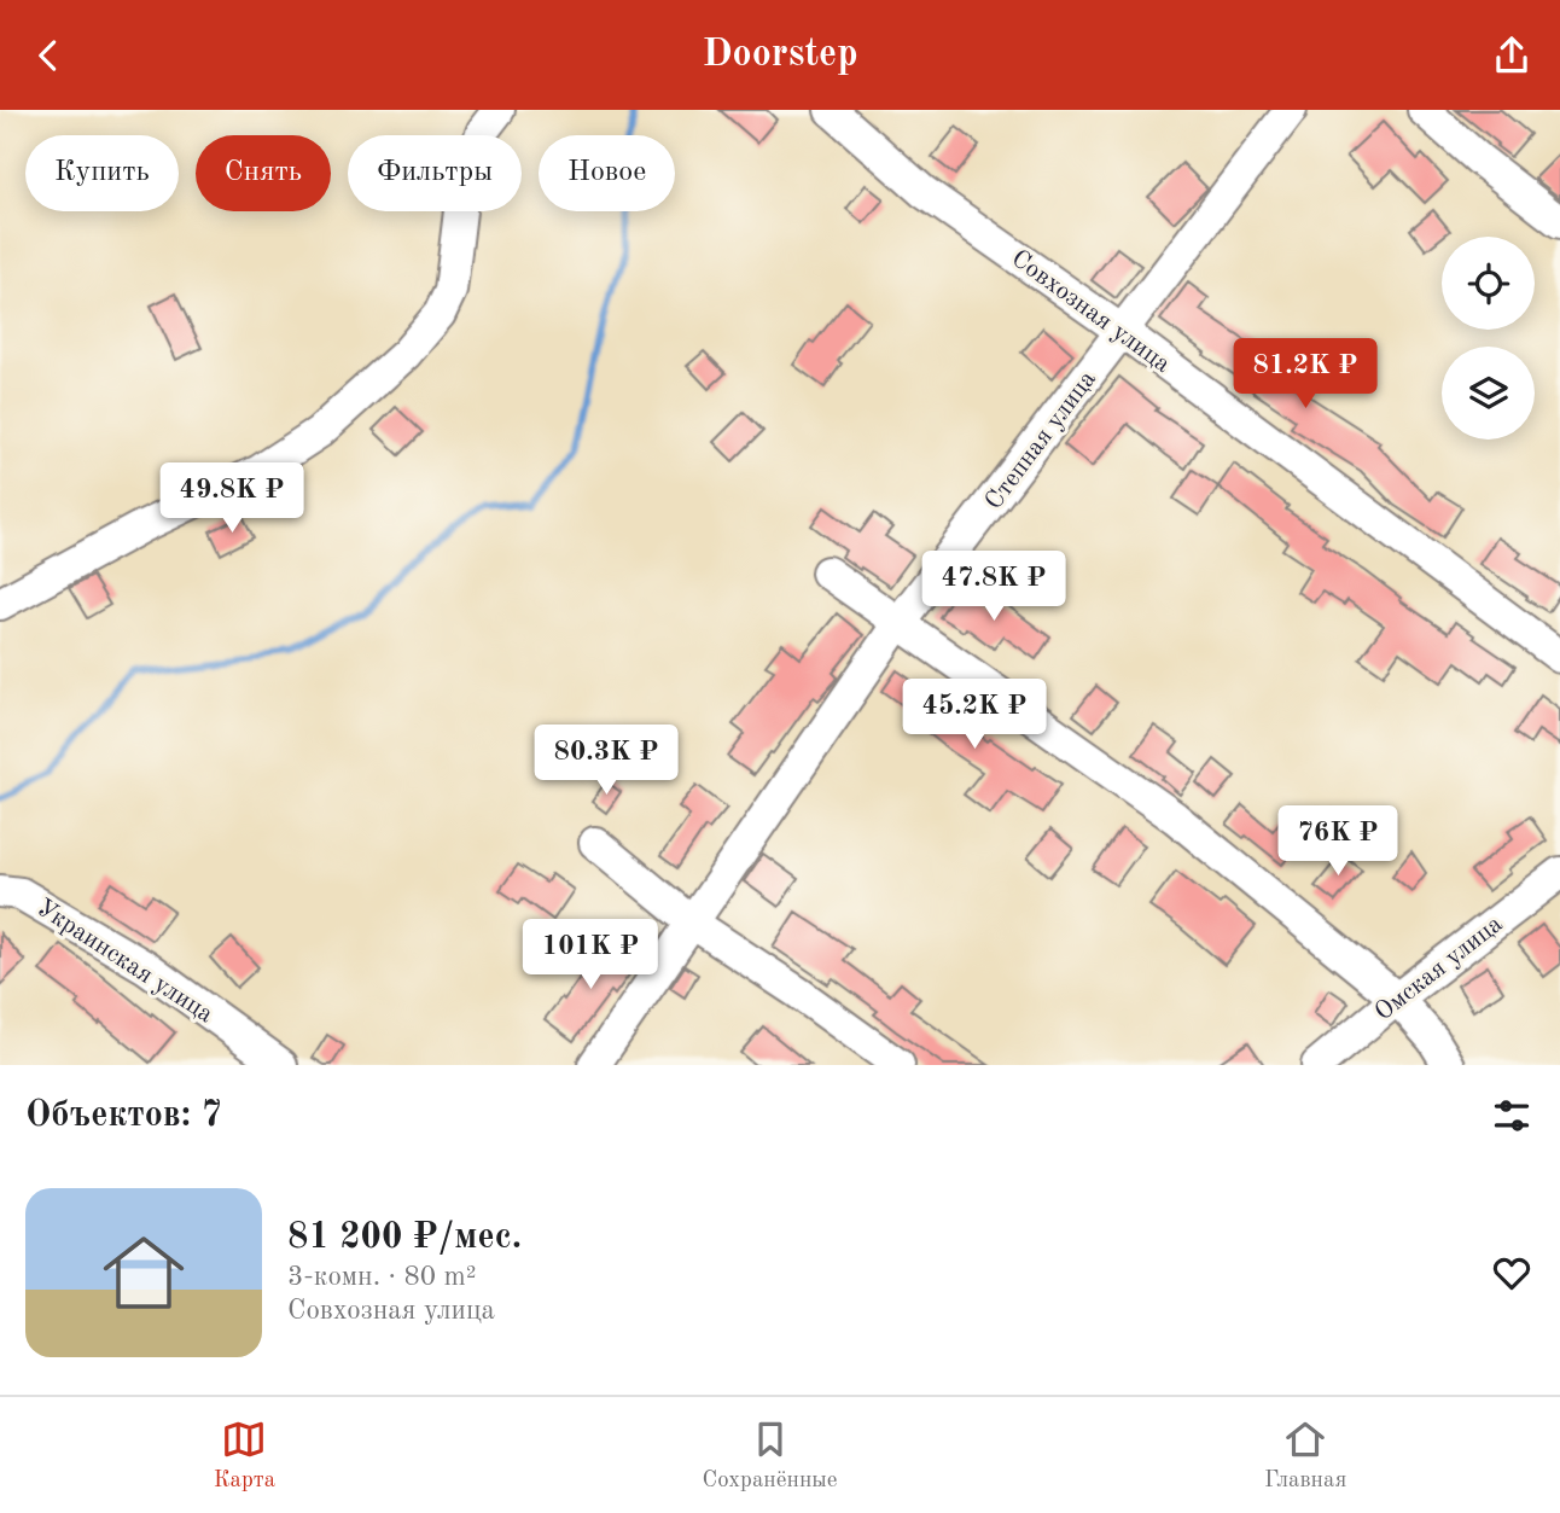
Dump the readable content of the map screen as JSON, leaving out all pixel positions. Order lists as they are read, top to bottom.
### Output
{
  "streets": {
    "street": [
      "Совхозная улица",
      "Степная улица",
      "Украинская улица",
      "Омская улица"
    ]
  },
  "crossings": [
    ["Совхозная улица", "Степная улица"]
  ],
  "page": {
    "header": "Doorstep",
    "chip": [
      "Купить",
      "Снять",
      "Фильтры",
      "Новое"
    ],
    "price": [
      "81.2K ₽",
      "49.8K ₽",
      "47.8K ₽",
      "45.2K ₽",
      "80.3K ₽",
      "76K ₽",
      "101K ₽"
    ],
    "heading": "Объектов: 7",
    "list": [
      {
        "name": "81 200 ₽/мес.",
        "note": "3-комн. · 80 m² · Совхозная улица"
      }
    ],
    "tabs": ["Карта", "Сохранённые", "Главная"]
  }
}
